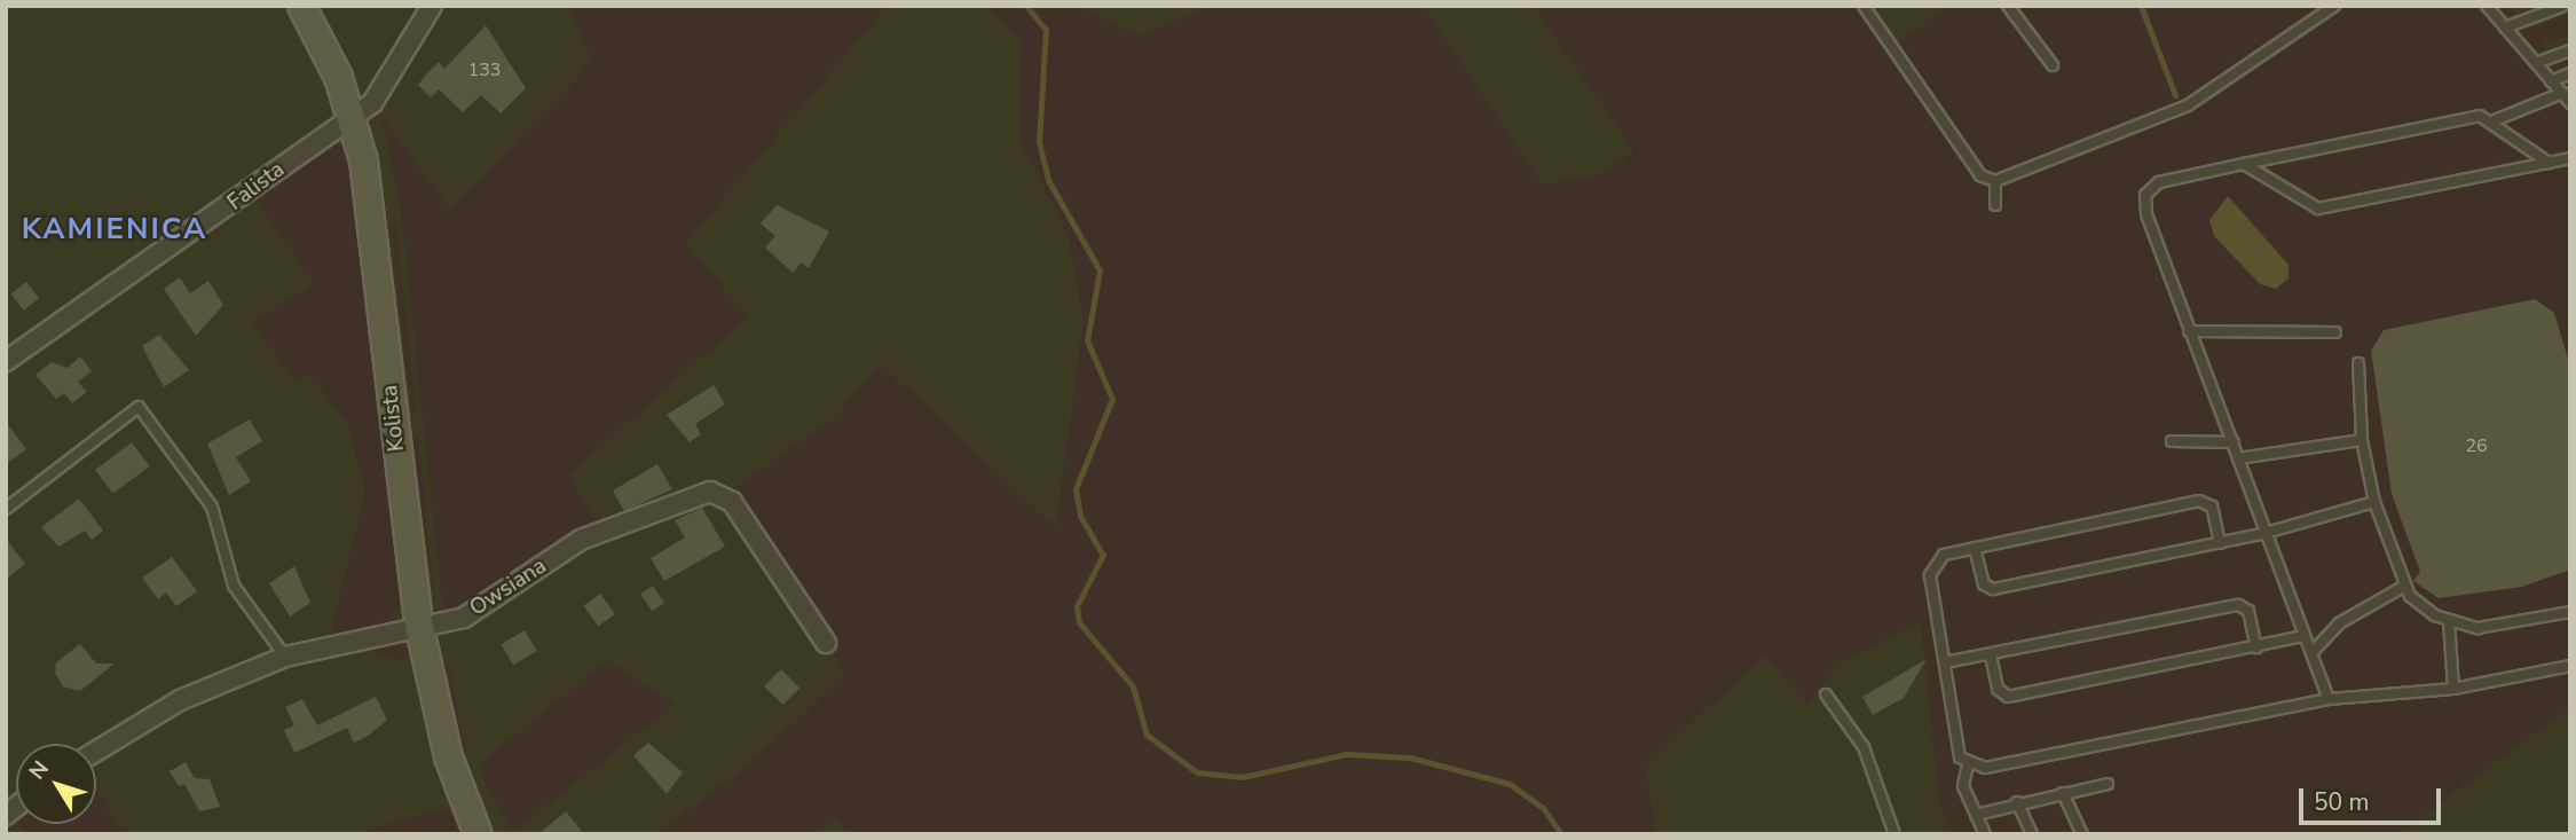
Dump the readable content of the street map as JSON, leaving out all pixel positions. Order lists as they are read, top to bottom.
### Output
{
  "streets": {
    "street": ["Falista", "Kolista", "Owsiana"]
  },
  "crossings": [
    ["Falista", "Kolista"],
    ["Kolista", "Owsiana"]
  ],
  "districts": ["KAMIENICA"],
  "house_numbers": ["133", "26"],
  "scale_bar": "50 m",
  "north": "top left"
}
